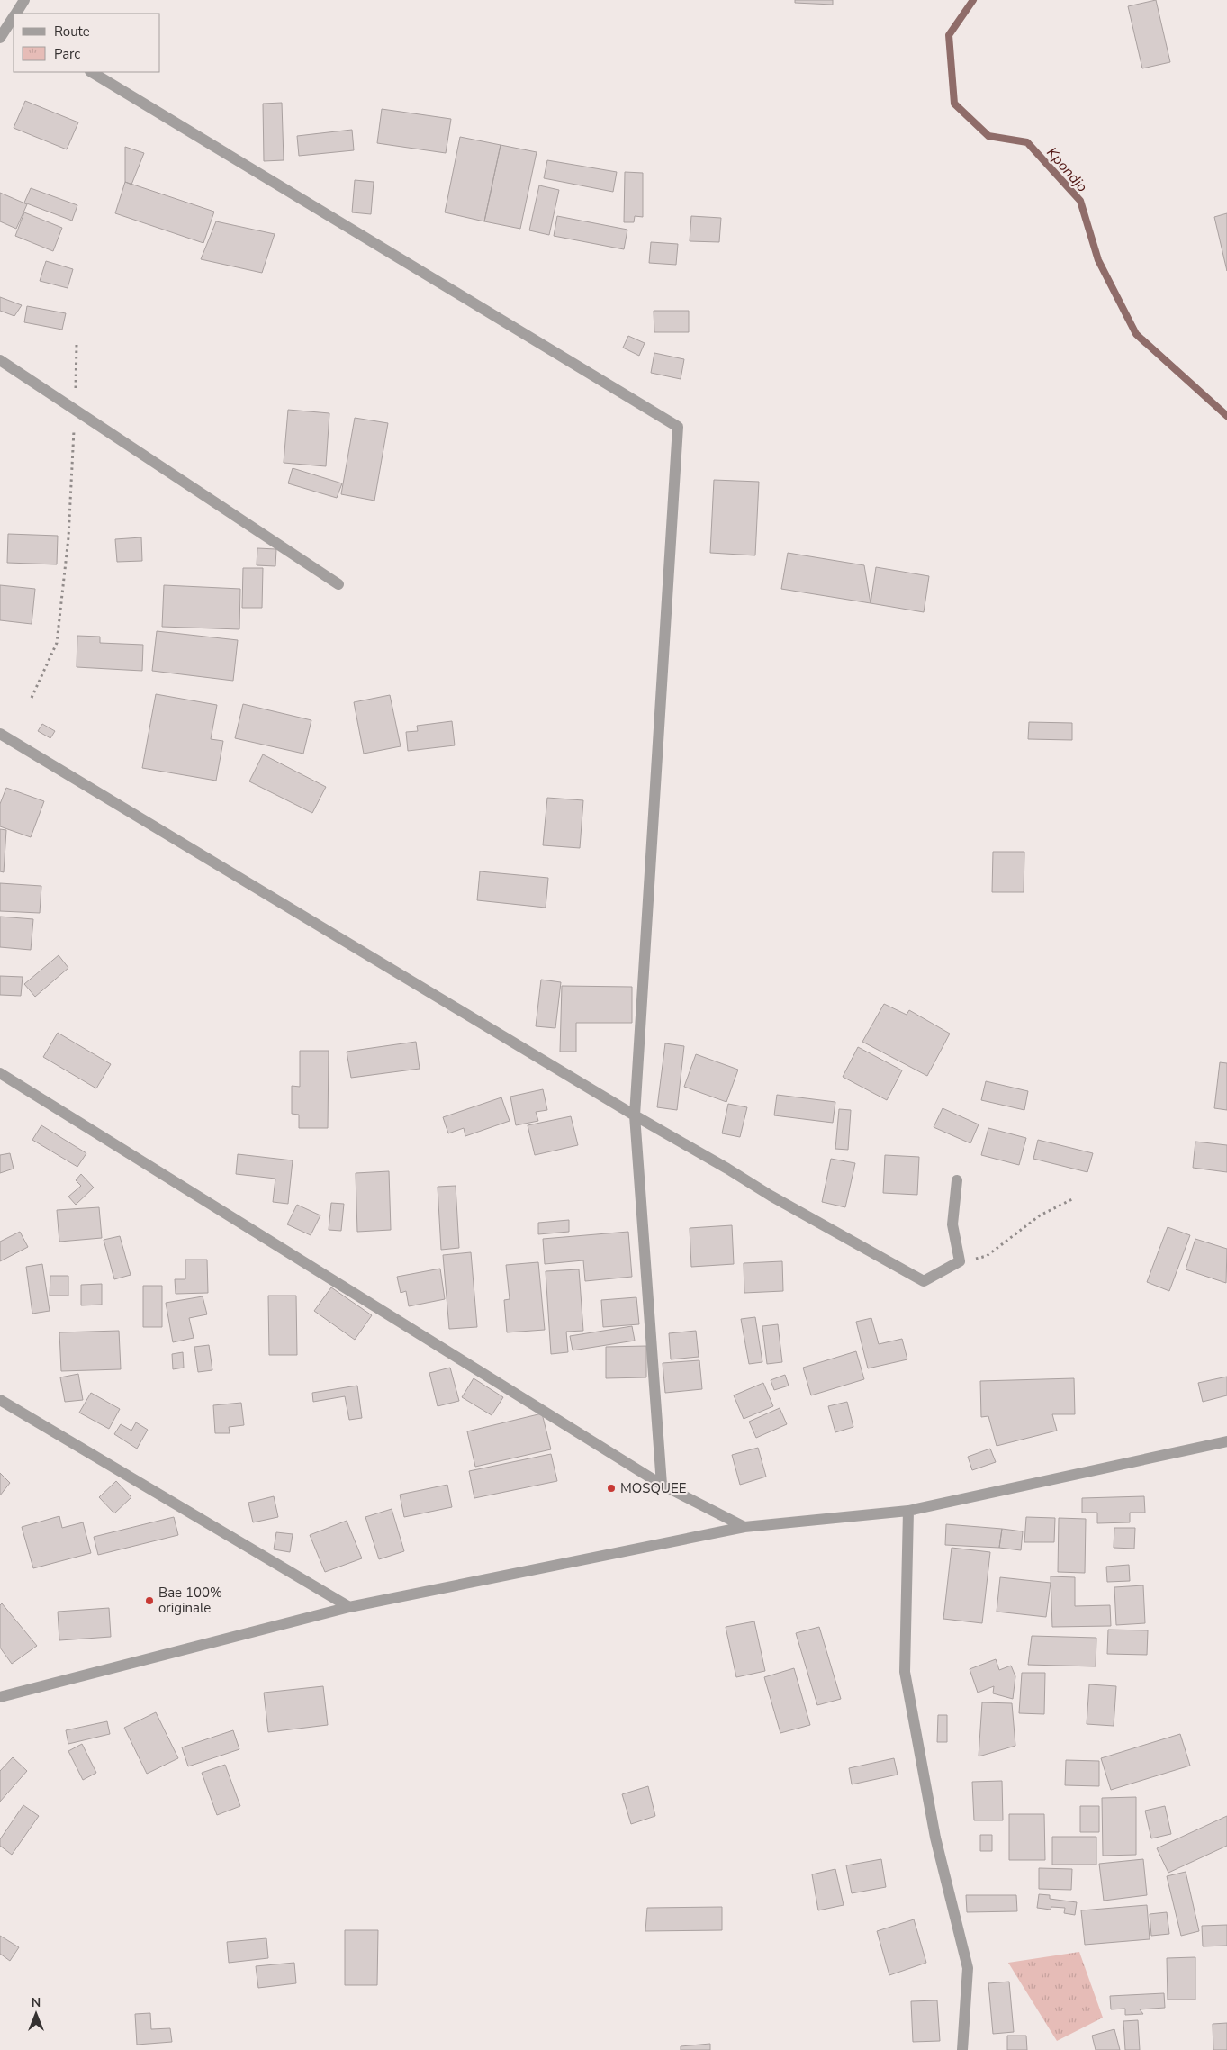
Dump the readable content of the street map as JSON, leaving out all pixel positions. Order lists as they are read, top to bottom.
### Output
{
  "water": ["Kpondjo"],
  "places": ["MOSQUEE", "Bae 100% originale"],
  "legend": ["Route", "Parc"],
  "north": "top"
}
